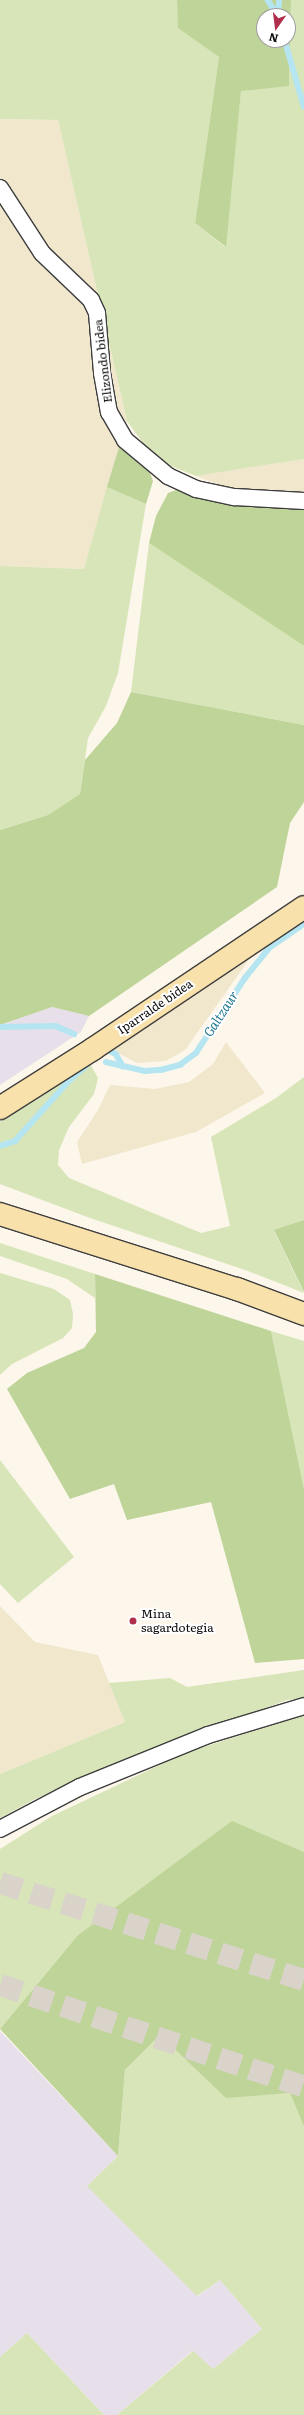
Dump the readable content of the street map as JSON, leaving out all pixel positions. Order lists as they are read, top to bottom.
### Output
{
  "streets": {
    "street": ["Elizondo bidea", "Iparralde bidea"]
  },
  "water": ["Galtzaur"],
  "places": ["Mina sagardotegia"],
  "north": "bottom"
}
